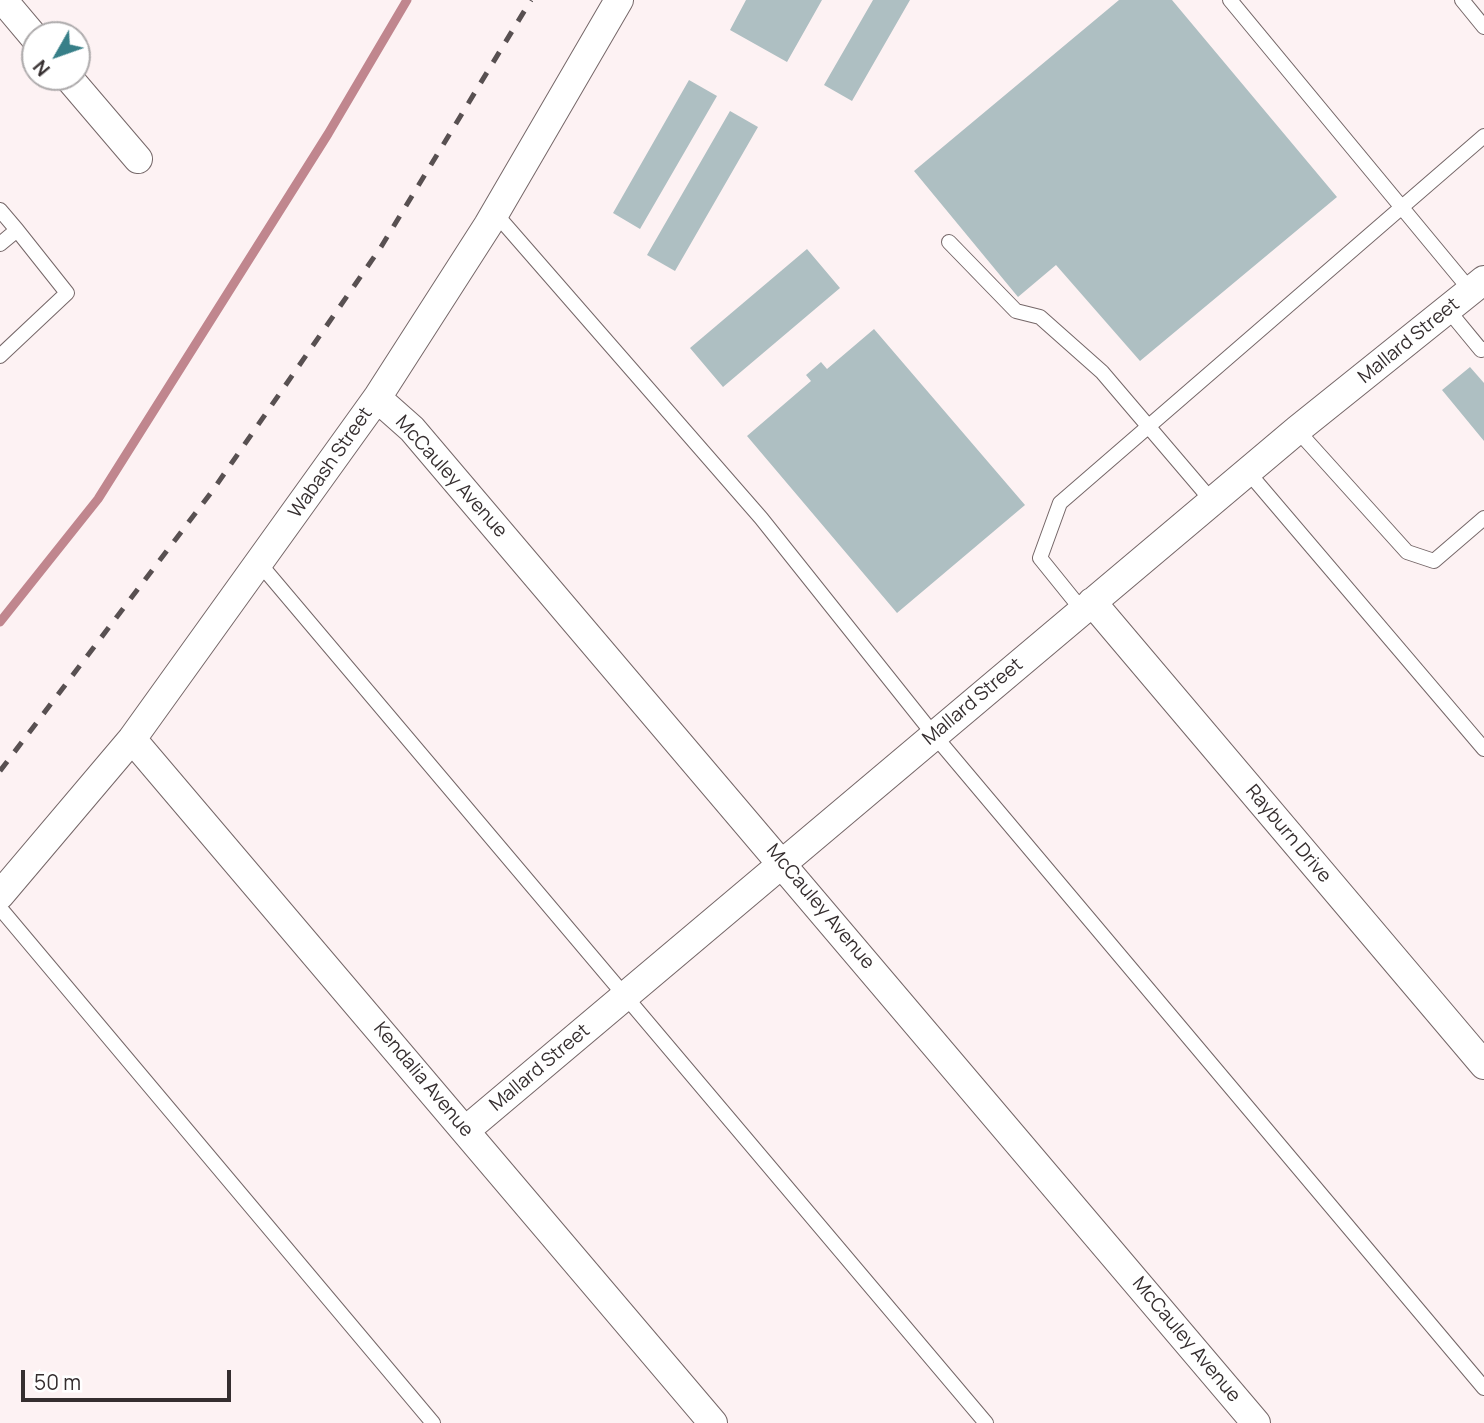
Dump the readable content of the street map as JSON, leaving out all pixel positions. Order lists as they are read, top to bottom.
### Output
{
  "streets": {
    "street": [
      "Mallard Street",
      "Wabash Street",
      "McCauley Avenue",
      "Rayburn Drive",
      "Kendalia Avenue"
    ]
  },
  "crossings": [
    ["Mallard Street", "McCauley Avenue"],
    ["Mallard Street", "Rayburn Drive"],
    ["Mallard Street", "Kendalia Avenue"],
    ["Wabash Street", "McCauley Avenue"],
    ["Wabash Street", "Kendalia Avenue"]
  ],
  "scale_bar": "50 m",
  "north": "bottom left"
}
